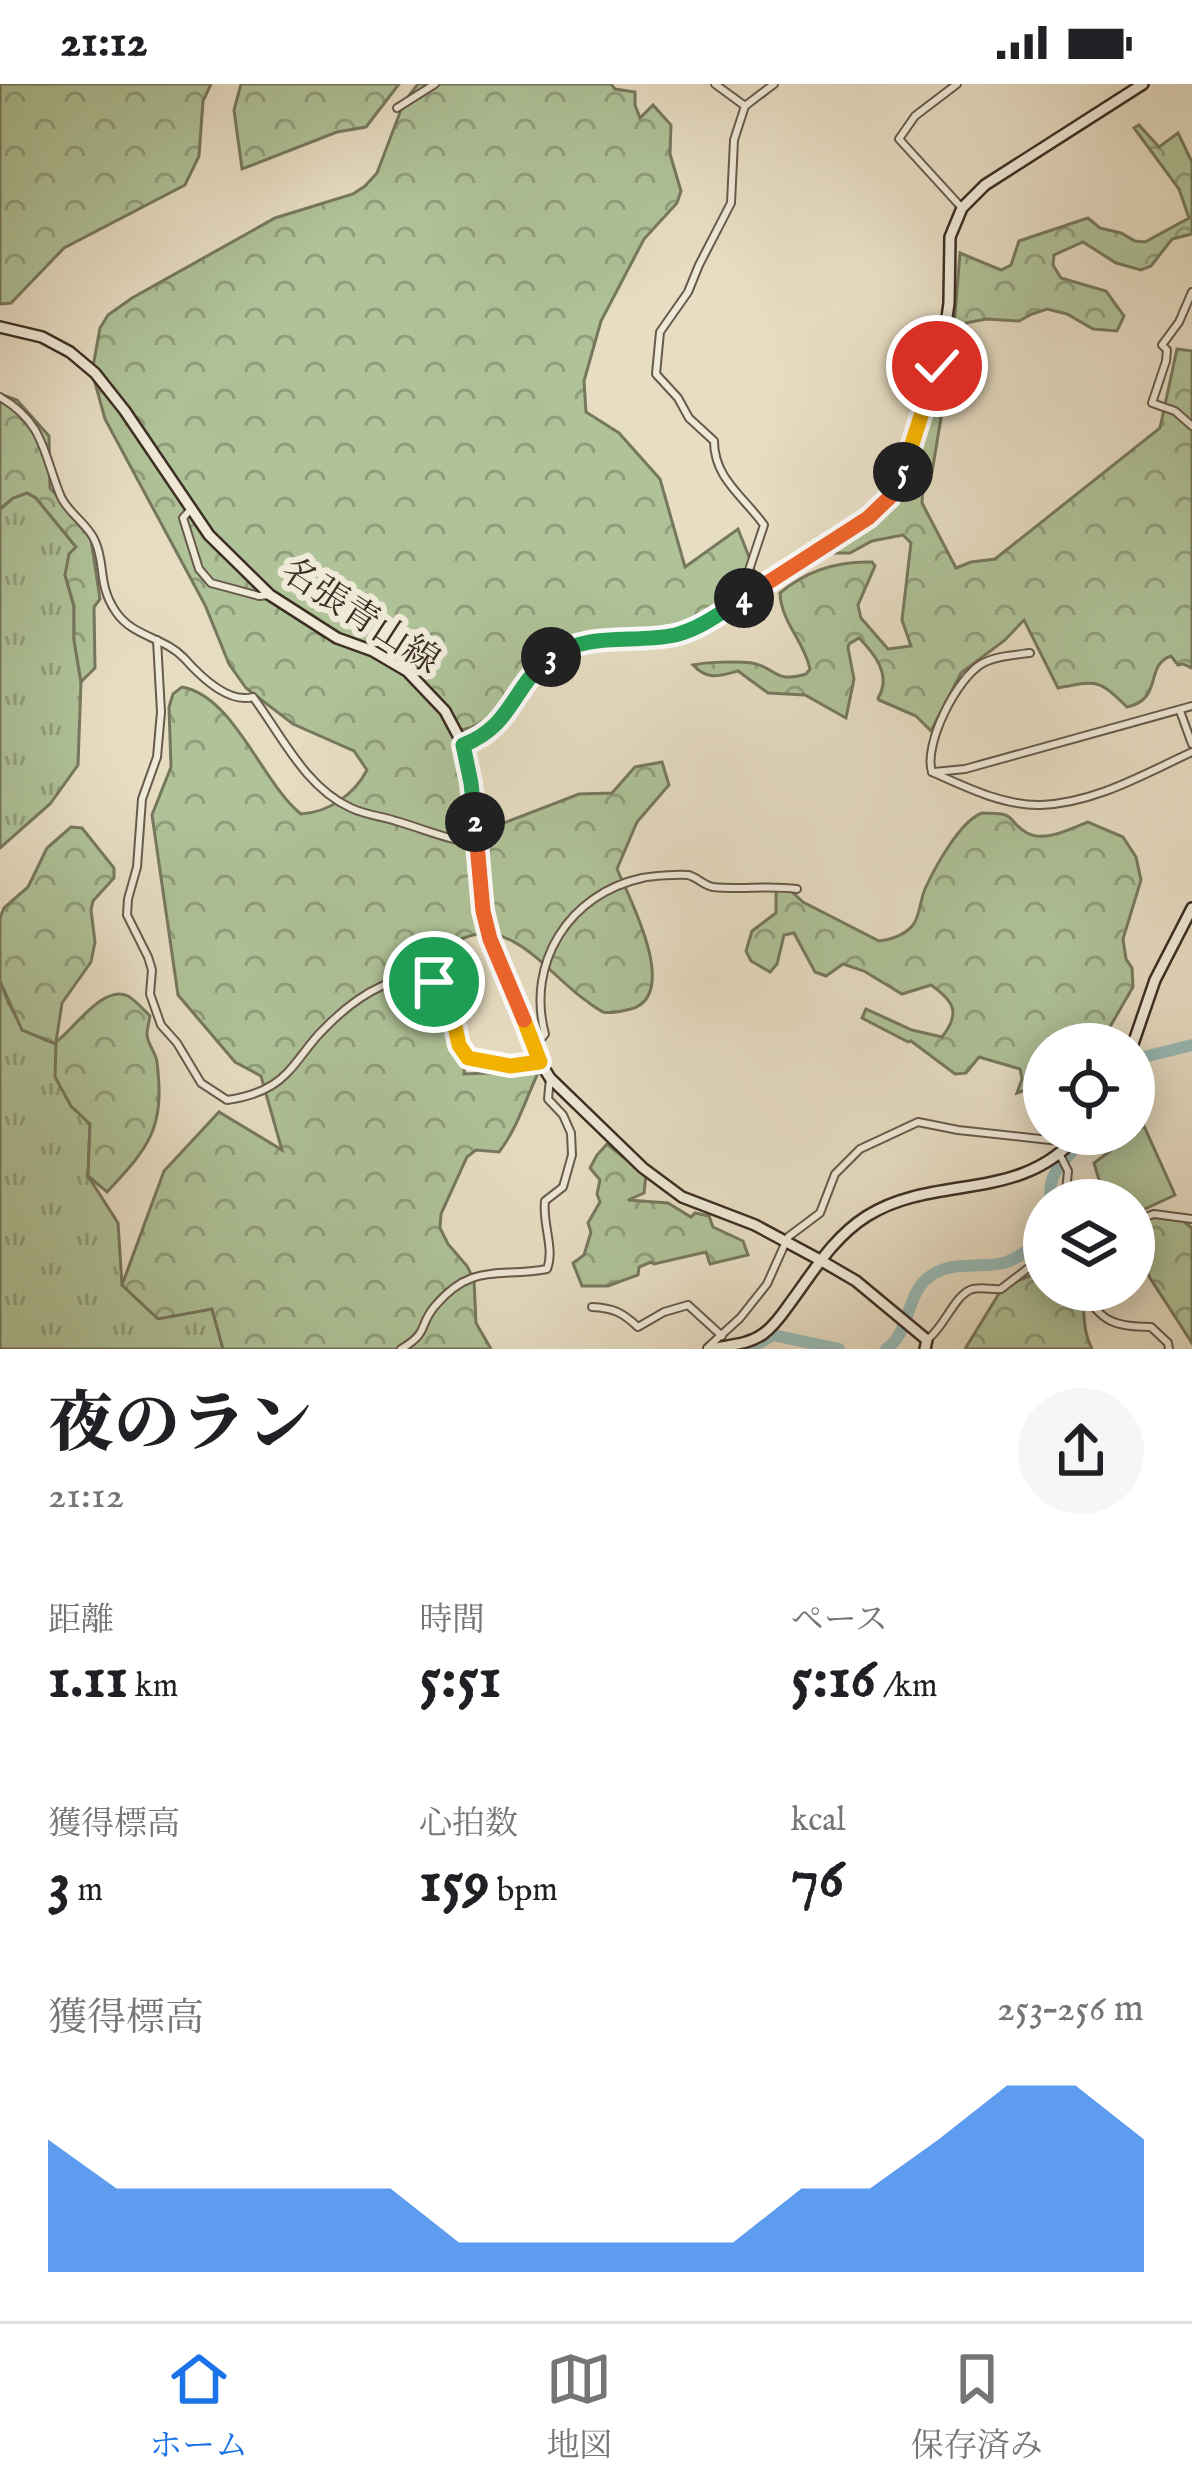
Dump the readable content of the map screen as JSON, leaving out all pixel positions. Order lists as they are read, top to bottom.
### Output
{
  "streets": {
    "main road": ["名張青山線"]
  },
  "page": {
    "status": "21:12",
    "pins": [
      "5",
      "4",
      "3",
      "2"
    ],
    "heading": ["夜のラン", "21:12"],
    "stats": [
      ["距離", "1.11 km"],
      ["時間", "5:51"],
      ["ペース", "5:16 /km"],
      ["獲得標高", "3 m"],
      ["心拍数", "159 bpm"],
      ["kcal", "76"]
    ],
    "chart": ["獲得標高", "253–256 m"],
    "tabs": ["ホーム", "地図", "保存済み"]
  }
}
